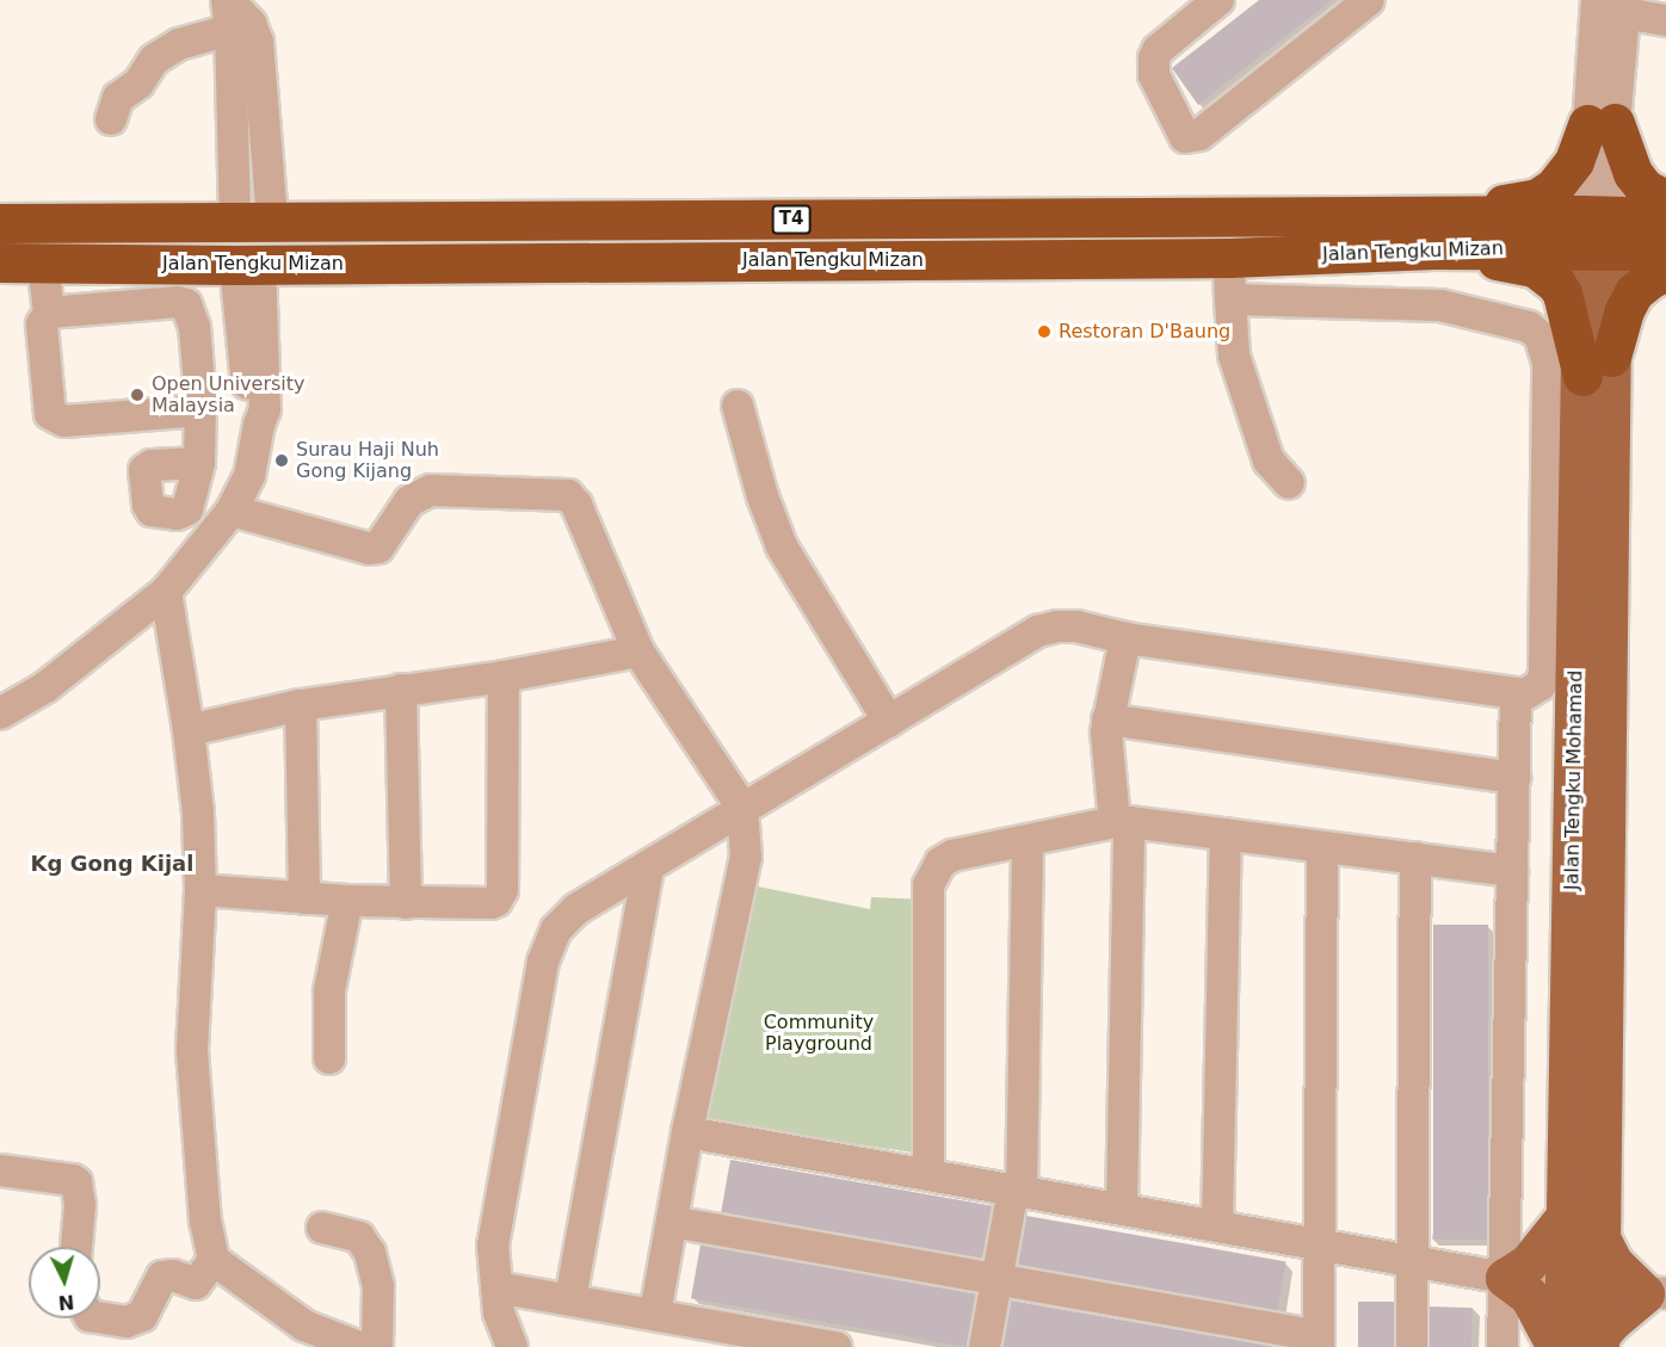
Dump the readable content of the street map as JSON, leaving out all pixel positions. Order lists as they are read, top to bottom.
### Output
{
  "streets": {
    "highway": ["T4", "Jalan Tengku Mizan"],
    "main road": ["Jalan Tengku Mohamad"]
  },
  "crossings": [
    ["Jalan Tengku Mizan", "Jalan Tengku Mohamad"]
  ],
  "districts": ["Kg Gong Kijal"],
  "parks": ["Community Playground"],
  "places": ["Restoran D'Baung", "Open University Malaysia", "Surau Haji Nuh Gong Kijang"],
  "north": "bottom"
}
